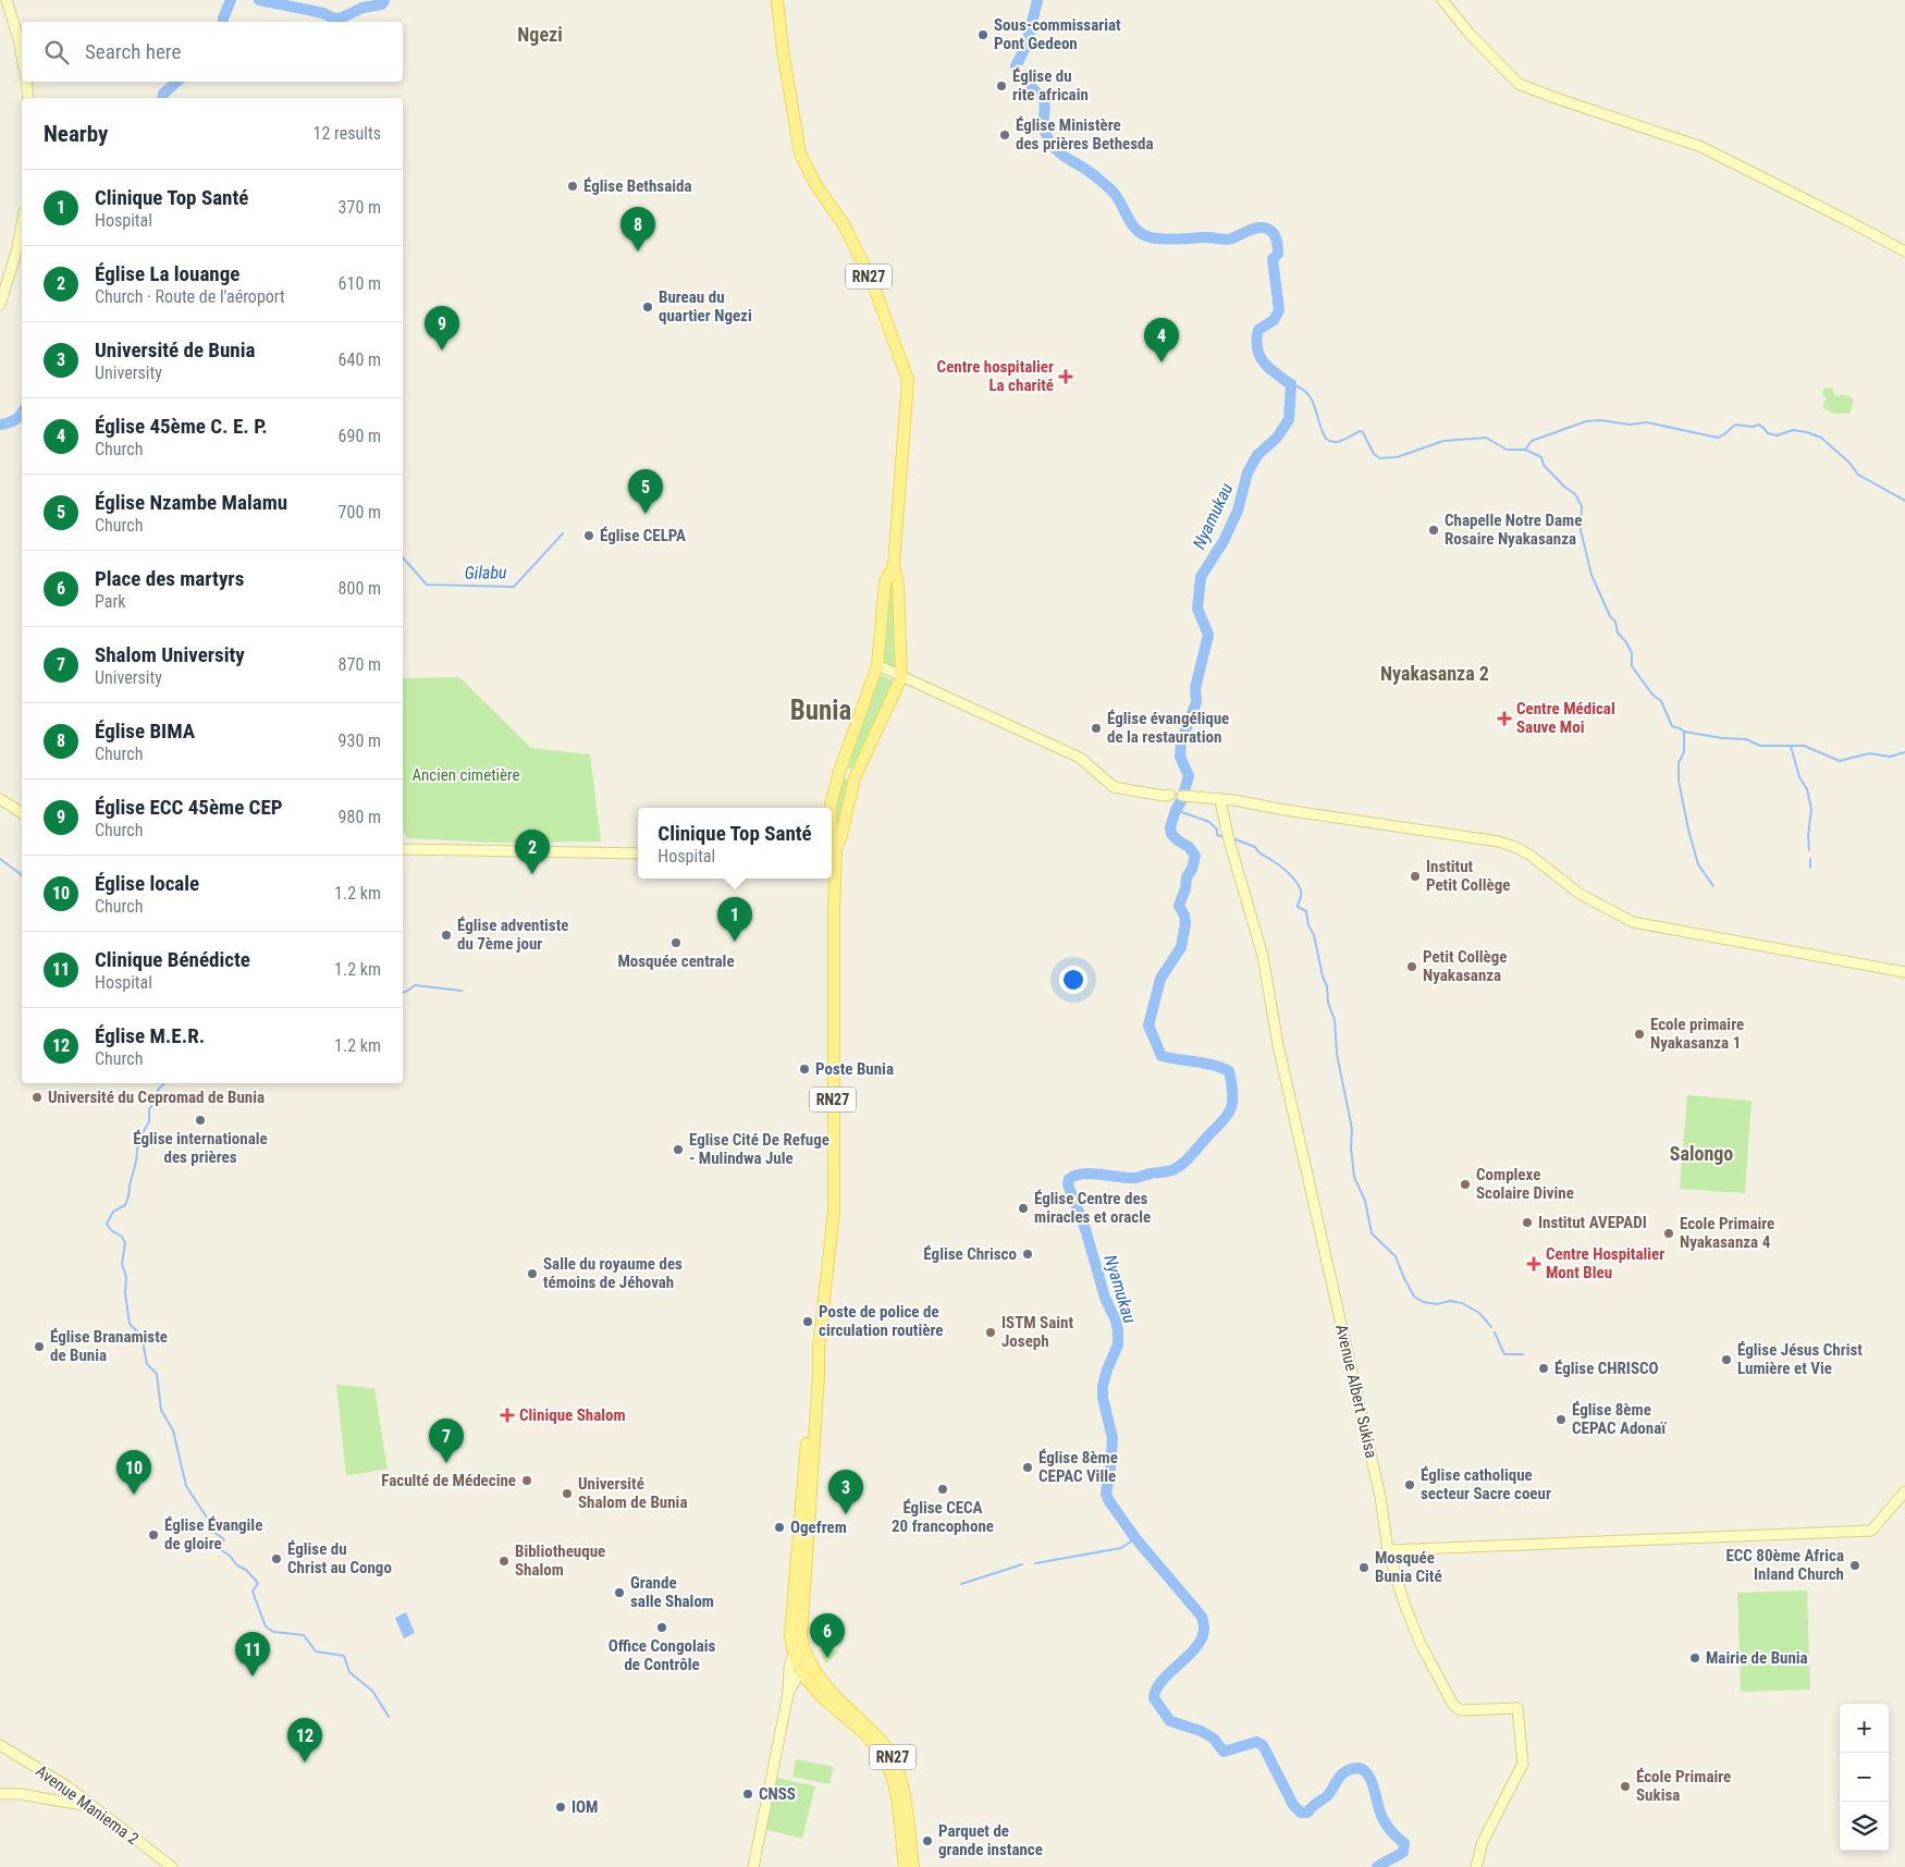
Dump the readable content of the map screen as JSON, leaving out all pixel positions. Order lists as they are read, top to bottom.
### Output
{
  "streets": {
    "main road": ["RN27"],
    "street": ["Avenue Albert Sukisa", "Avenue Maniema 2"]
  },
  "districts": [
    "Ngezi",
    "Nyakasanza 2",
    "Bunia",
    "Salongo"
  ],
  "water": ["Nyamukau", "Gilabu"],
  "parks": ["Ancien cimetière"],
  "places": {
    "other": [
      "Sous-commissariat Pont Gedeon",
      "Église du rite africain",
      "Église Ministère des prières Bethesda",
      "Église Bethsaida",
      "Bureau du quartier Ngezi",
      "Chapelle Notre Dame Rosaire Nyakasanza",
      "Église CELPA",
      "Église évangélique de la restauration",
      "Institut Petit Collège",
      "Église adventiste du 7ème jour",
      "Mosquée centrale",
      "Petit Collège Nyakasanza",
      "Ecole primaire Nyakasanza 1",
      "Poste Bunia",
      "Université du Cepromad de Bunia",
      "Église internationale des prières",
      "Eglise Cité De Refuge - Mulindwa Jule",
      "Complexe Scolaire Divine",
      "Église Centre des miracles et oracle",
      "Institut AVEPADI",
      "Ecole Primaire Nyakasanza 4",
      "Église Chrisco",
      "Salle du royaume des témoins de Jéhovah",
      "Poste de police de circulation routière",
      "ISTM Saint Joseph",
      "Église Branamiste de Bunia",
      "Église Jésus Christ Lumière et Vie",
      "Église CHRISCO",
      "Église 8ème CEPAC Adonaï",
      "Église 8ème CEPAC Ville",
      "Faculté de Médecine",
      "Église catholique secteur Sacre coeur",
      "Église CECA 20 francophone",
      "Université Shalom de Bunia",
      "Ogefrem",
      "Église Évangile de gloire",
      "Église du Christ au Congo",
      "Bibliotheuque Shalom",
      "ECC 80ème Africa Inland Church",
      "Mosquée Bunia Cité",
      "Grande salle Shalom",
      "Office Congolais de Contrôle",
      "Mairie de Bunia",
      "École Primaire Sukisa",
      "CNSS",
      "IOM",
      "Parquet de grande instance"
    ],
    "health": [
      "Centre hospitalier La charité",
      "Centre Médical Sauve Moi",
      "Centre Hospitalier Mont Bleu",
      "Clinique Shalom"
    ]
  },
  "page": {
    "search": "Search here",
    "heading": ["Nearby", "12 results"],
    "list": [
      {
        "mark": "1",
        "name": "Clinique Top Santé",
        "note": "Hospital",
        "value": "370 m"
      },
      {
        "mark": "2",
        "name": "Église La louange",
        "note": "Church · Route de l'aéroport",
        "value": "610 m"
      },
      {
        "mark": "3",
        "name": "Université de Bunia",
        "note": "University",
        "value": "640 m"
      },
      {
        "mark": "4",
        "name": "Église 45ème C. E. P.",
        "note": "Church",
        "value": "690 m"
      },
      {
        "mark": "5",
        "name": "Église Nzambe Malamu",
        "note": "Church",
        "value": "700 m"
      },
      {
        "mark": "6",
        "name": "Place des martyrs",
        "note": "Park",
        "value": "800 m"
      },
      {
        "mark": "7",
        "name": "Shalom University",
        "note": "University",
        "value": "870 m"
      },
      {
        "mark": "8",
        "name": "Église BIMA",
        "note": "Church",
        "value": "930 m"
      },
      {
        "mark": "9",
        "name": "Église ECC 45ème CEP",
        "note": "Church",
        "value": "980 m"
      },
      {
        "mark": "10",
        "name": "Église locale",
        "note": "Church",
        "value": "1.2 km"
      },
      {
        "mark": "11",
        "name": "Clinique Bénédicte",
        "note": "Hospital",
        "value": "1.2 km"
      },
      {
        "mark": "12",
        "name": "Église M.E.R.",
        "note": "Church",
        "value": "1.2 km"
      }
    ],
    "pins": [
      "8",
      "9",
      "4",
      "5",
      "2",
      "1",
      "7",
      "10",
      "3",
      "6",
      "11",
      "12"
    ],
    "popup": ["Clinique Top Santé", "Hospital"],
    "map_buttons": ["+", "−"]
  }
}
